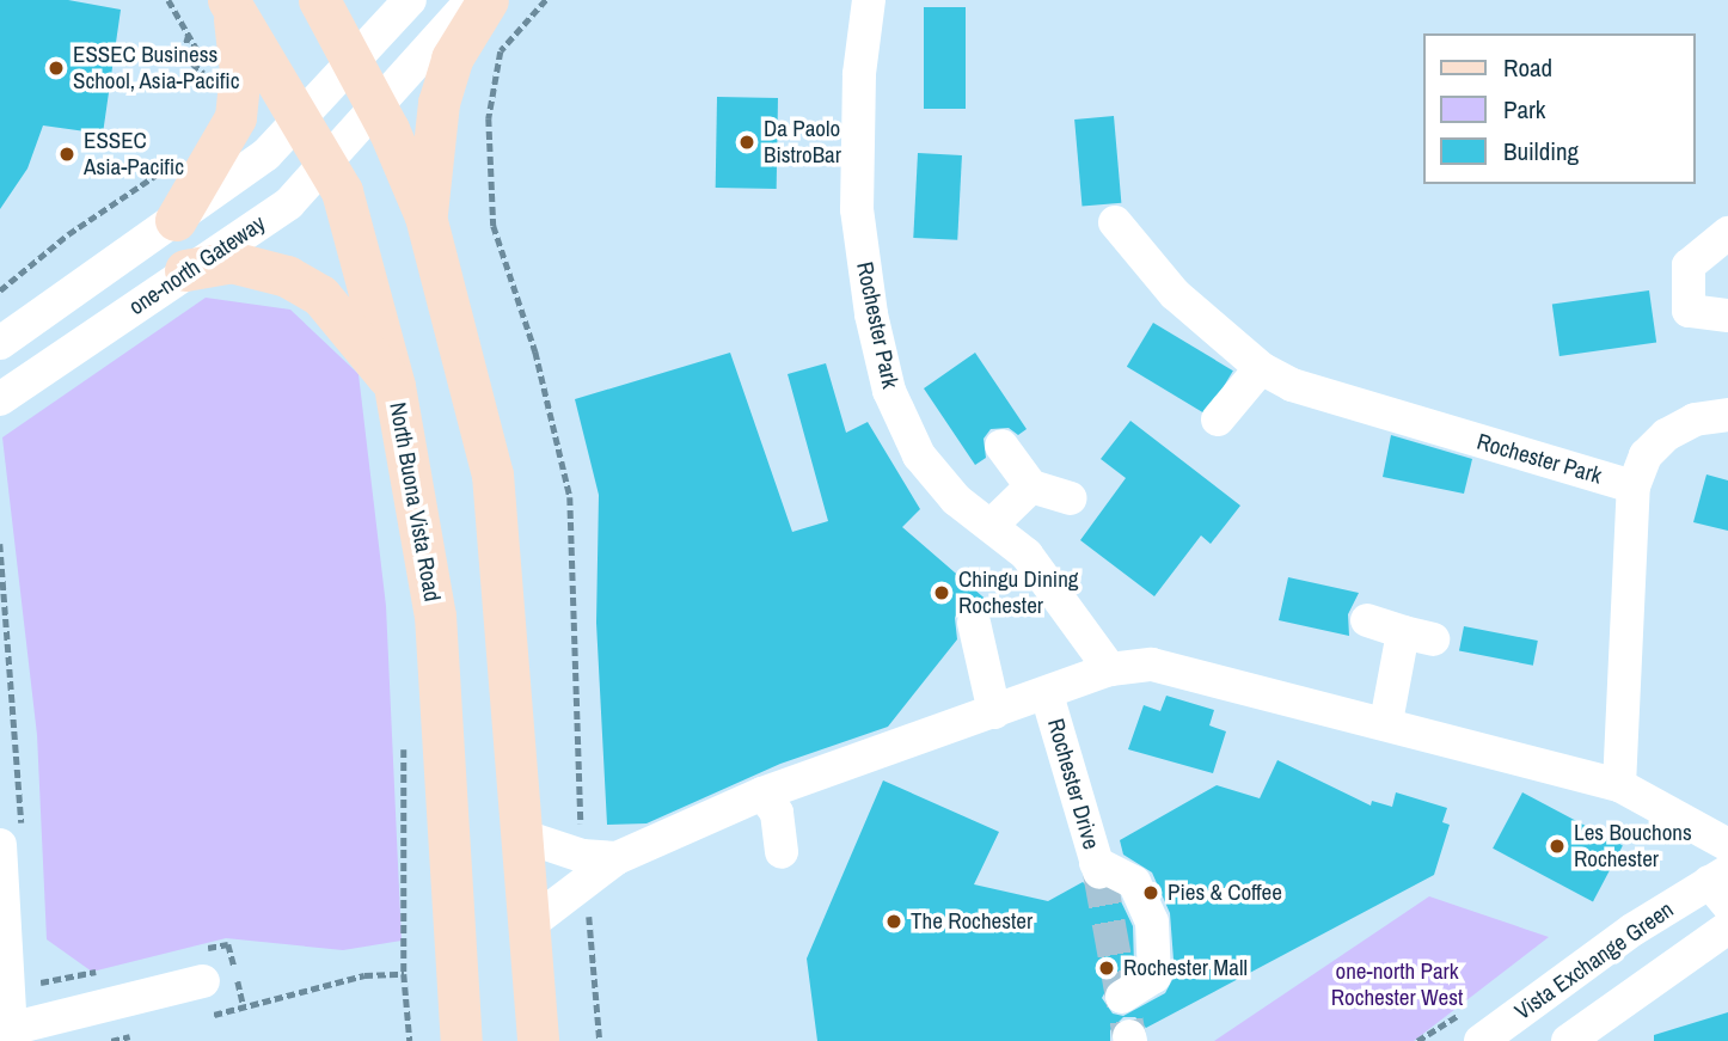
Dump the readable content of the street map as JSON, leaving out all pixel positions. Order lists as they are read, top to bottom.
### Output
{
  "streets": {
    "main road": ["North Buona Vista Road"],
    "street": [
      "one-north Gateway",
      "Rochester Park",
      "Rochester Drive",
      "Vista Exchange Green"
    ]
  },
  "crossings": [
    ["one-north Gateway", "North Buona Vista Road"]
  ],
  "parks": ["one-north Park Rochester West"],
  "places": [
    "ESSEC Business School, Asia-Pacific",
    "Da Paolo BistroBar",
    "ESSEC Asia-Pacific",
    "Chingu Dining Rochester",
    "Les Bouchons Rochester",
    "Pies & Coffee",
    "The Rochester",
    "Rochester Mall"
  ],
  "legend": ["Road", "Park", "Building"]
}
